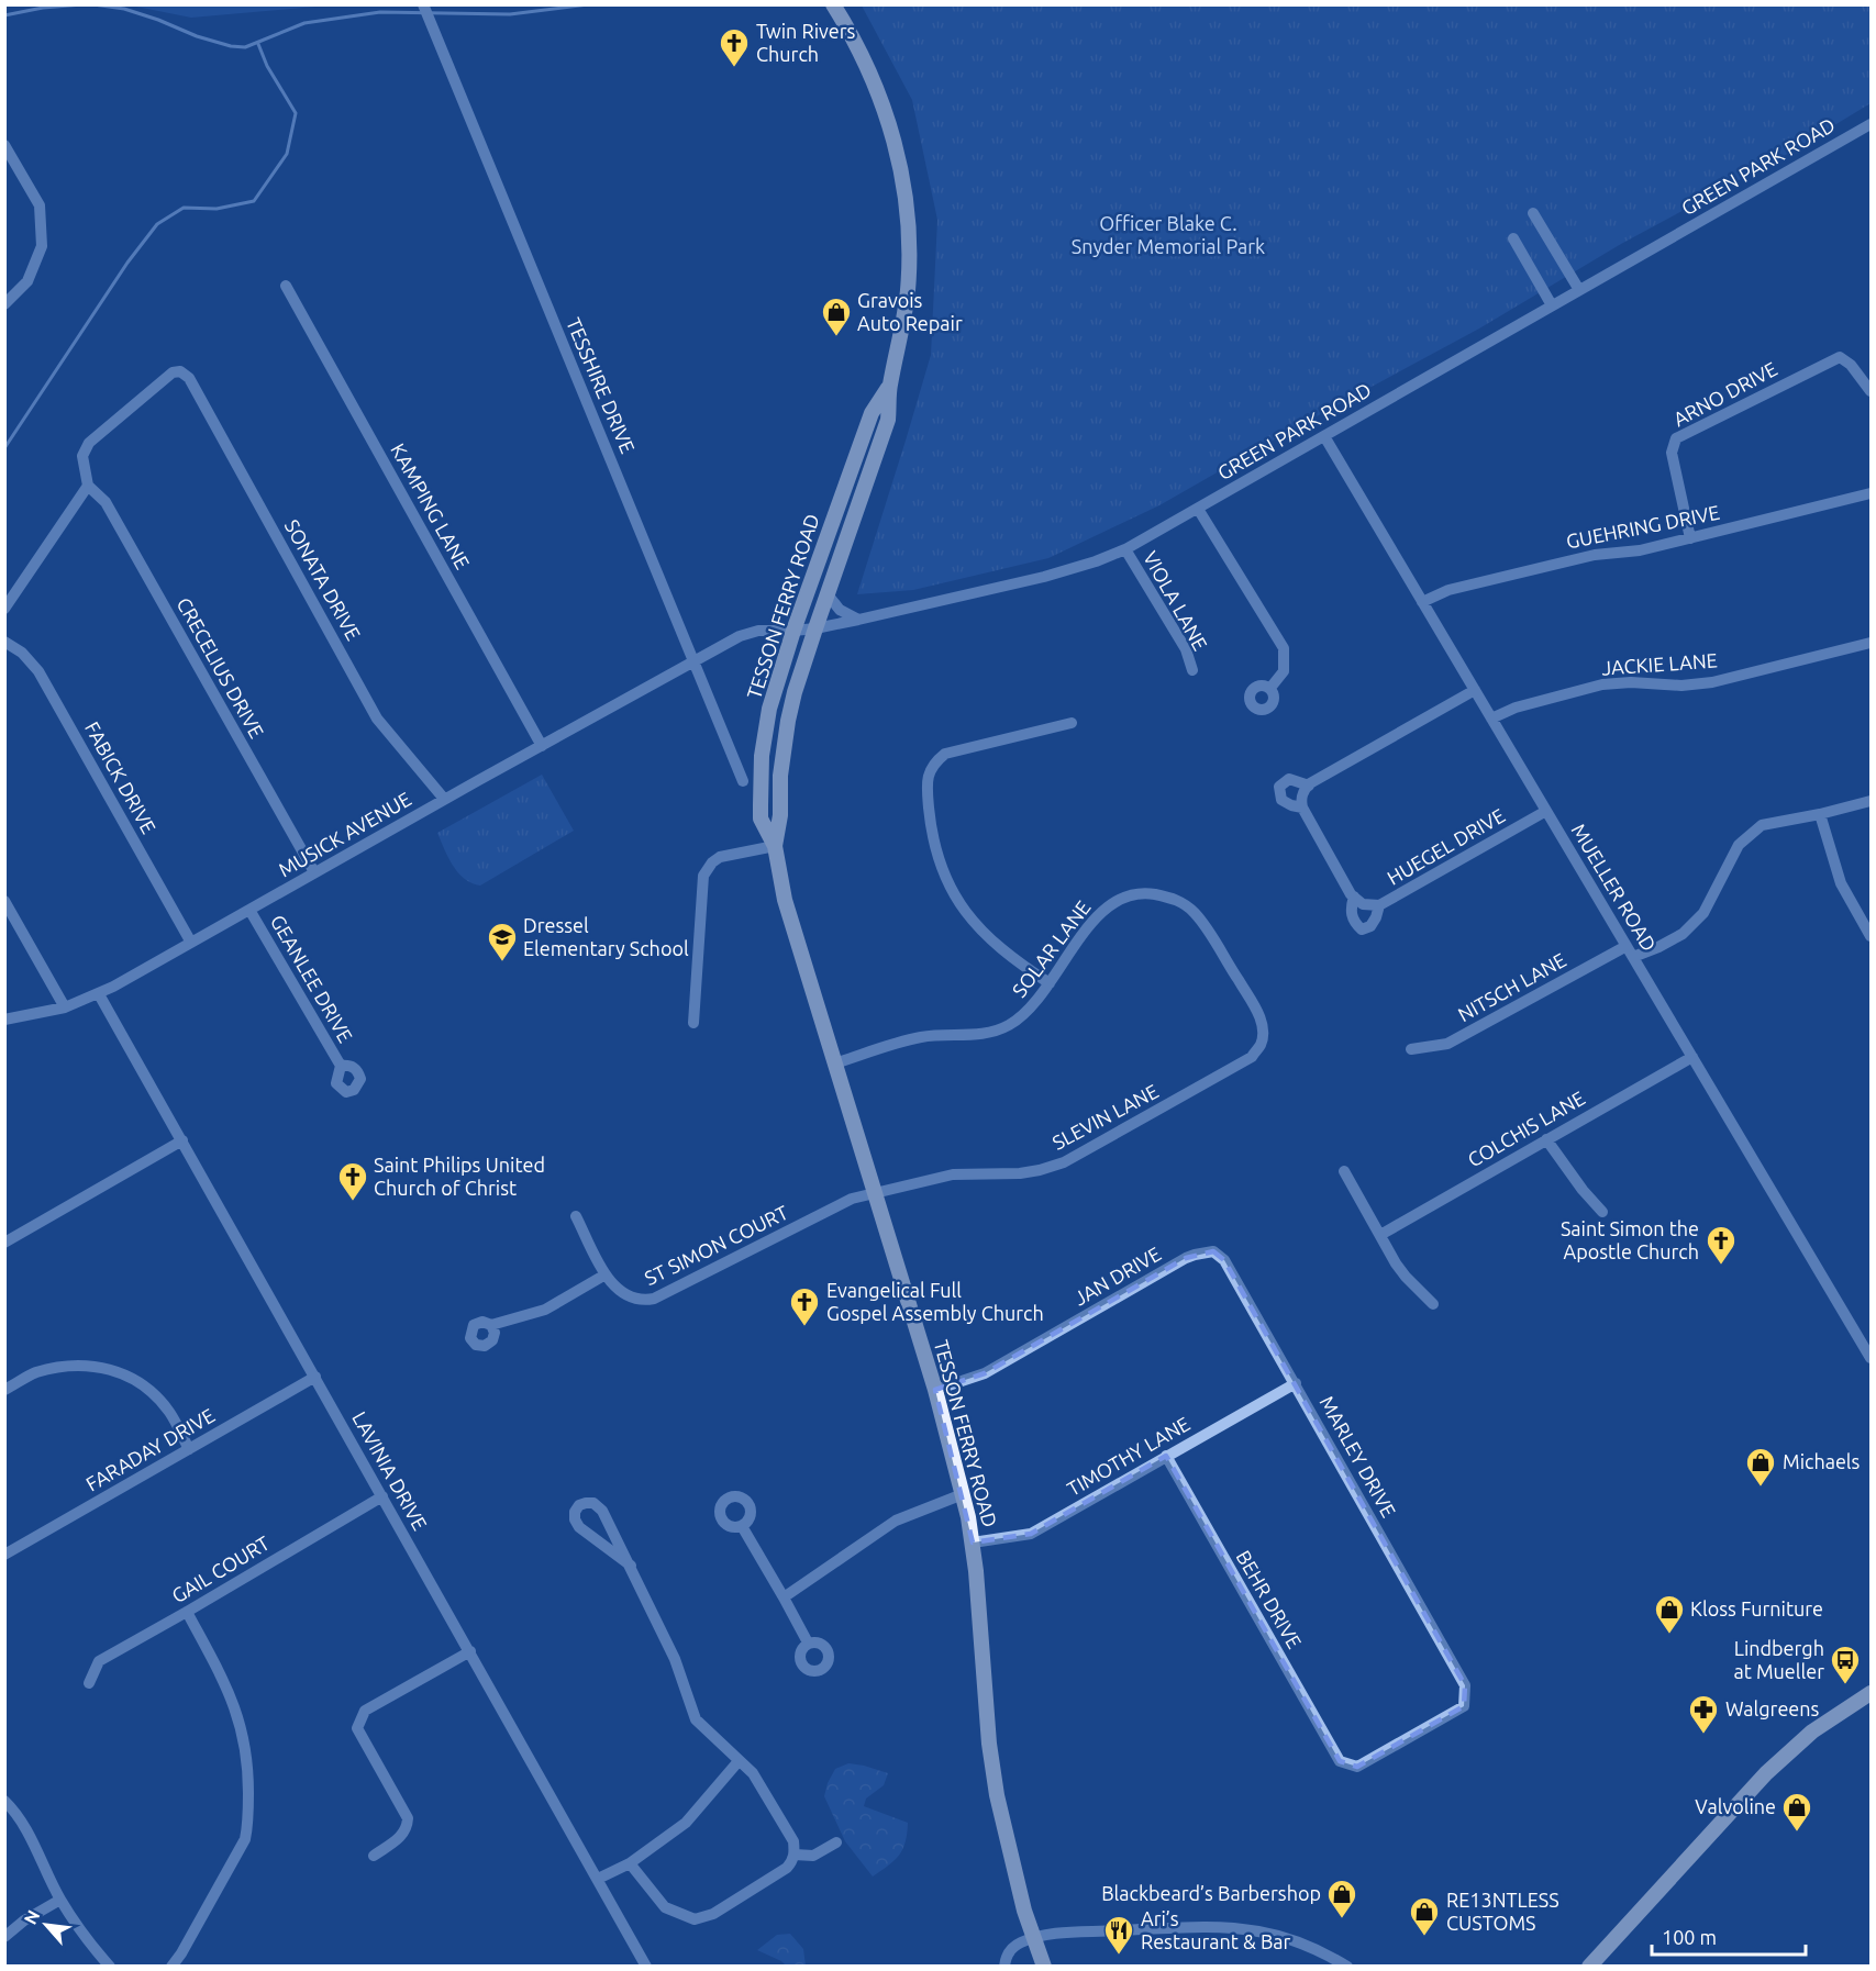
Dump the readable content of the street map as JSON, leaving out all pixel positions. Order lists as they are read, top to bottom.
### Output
{
  "streets": {
    "main road": ["TESSON FERRY ROAD"],
    "street": [
      "GREEN PARK ROAD",
      "TESSHIRE DRIVE",
      "ARNO DRIVE",
      "KAMPING LANE",
      "GUEHRING DRIVE",
      "SONATA DRIVE",
      "VIOLA LANE",
      "JACKIE LANE",
      "CRECELIUS DRIVE",
      "FABICK DRIVE",
      "MUSICK AVENUE",
      "HUEGEL DRIVE",
      "MUELLER ROAD",
      "SOLAR LANE",
      "GEANLEE DRIVE",
      "NITSCH LANE",
      "SLEVIN LANE",
      "COLCHIS LANE",
      "ST SIMON COURT",
      "JAN DRIVE",
      "FARADAY DRIVE",
      "TIMOTHY LANE",
      "MARLEY DRIVE",
      "LAVINIA DRIVE",
      "GAIL COURT",
      "BEHR DRIVE"
    ]
  },
  "crossings": [
    ["GREEN PARK ROAD", "TESSHIRE DRIVE"],
    ["GREEN PARK ROAD", "VIOLA LANE"],
    ["GREEN PARK ROAD", "TESSON FERRY ROAD"],
    ["GREEN PARK ROAD", "MUSICK AVENUE"],
    ["GREEN PARK ROAD", "MUELLER ROAD"],
    ["TESSHIRE DRIVE", "MUSICK AVENUE"],
    ["ARNO DRIVE", "GUEHRING DRIVE"],
    ["KAMPING LANE", "MUSICK AVENUE"],
    ["GUEHRING DRIVE", "MUELLER ROAD"],
    ["SONATA DRIVE", "CRECELIUS DRIVE"],
    ["SONATA DRIVE", "MUSICK AVENUE"],
    ["TESSON FERRY ROAD", "SOLAR LANE"],
    ["TESSON FERRY ROAD", "SLEVIN LANE"],
    ["TESSON FERRY ROAD", "ST SIMON COURT"],
    ["TESSON FERRY ROAD", "JAN DRIVE"],
    ["TESSON FERRY ROAD", "TIMOTHY LANE"],
    ["JACKIE LANE", "MUELLER ROAD"],
    ["CRECELIUS DRIVE", "MUSICK AVENUE"],
    ["FABICK DRIVE", "MUSICK AVENUE"],
    ["MUSICK AVENUE", "GEANLEE DRIVE"],
    ["MUSICK AVENUE", "LAVINIA DRIVE"],
    ["HUEGEL DRIVE", "MUELLER ROAD"],
    ["MUELLER ROAD", "NITSCH LANE"],
    ["MUELLER ROAD", "COLCHIS LANE"],
    ["SOLAR LANE", "SLEVIN LANE"],
    ["SLEVIN LANE", "ST SIMON COURT"],
    ["JAN DRIVE", "MARLEY DRIVE"],
    ["FARADAY DRIVE", "LAVINIA DRIVE"],
    ["TIMOTHY LANE", "MARLEY DRIVE"],
    ["TIMOTHY LANE", "BEHR DRIVE"],
    ["MARLEY DRIVE", "BEHR DRIVE"],
    ["LAVINIA DRIVE", "GAIL COURT"]
  ],
  "parks": ["Officer Blake C. Snyder Memorial Park"],
  "places": {
    "church": [
      "Twin Rivers Church",
      "Saint Philips United Church of Christ",
      "Saint Simon the Apostle Church",
      "Evangelical Full Gospel Assembly Church"
    ],
    "shop": [
      "Gravois Auto Repair",
      "Michaels",
      "Kloss Furniture",
      "Valvoline",
      "Blackbeard’s Barbershop",
      "RE13NTLESS CUSTOMS"
    ],
    "school or university": ["Dressel Elementary School"],
    "bus stop": ["Lindbergh at Mueller"],
    "pharmacy": ["Walgreens"],
    "restaurant": ["Ari’s Restaurant & Bar"]
  },
  "scale_bar": "100 m",
  "north": "top left"
}
